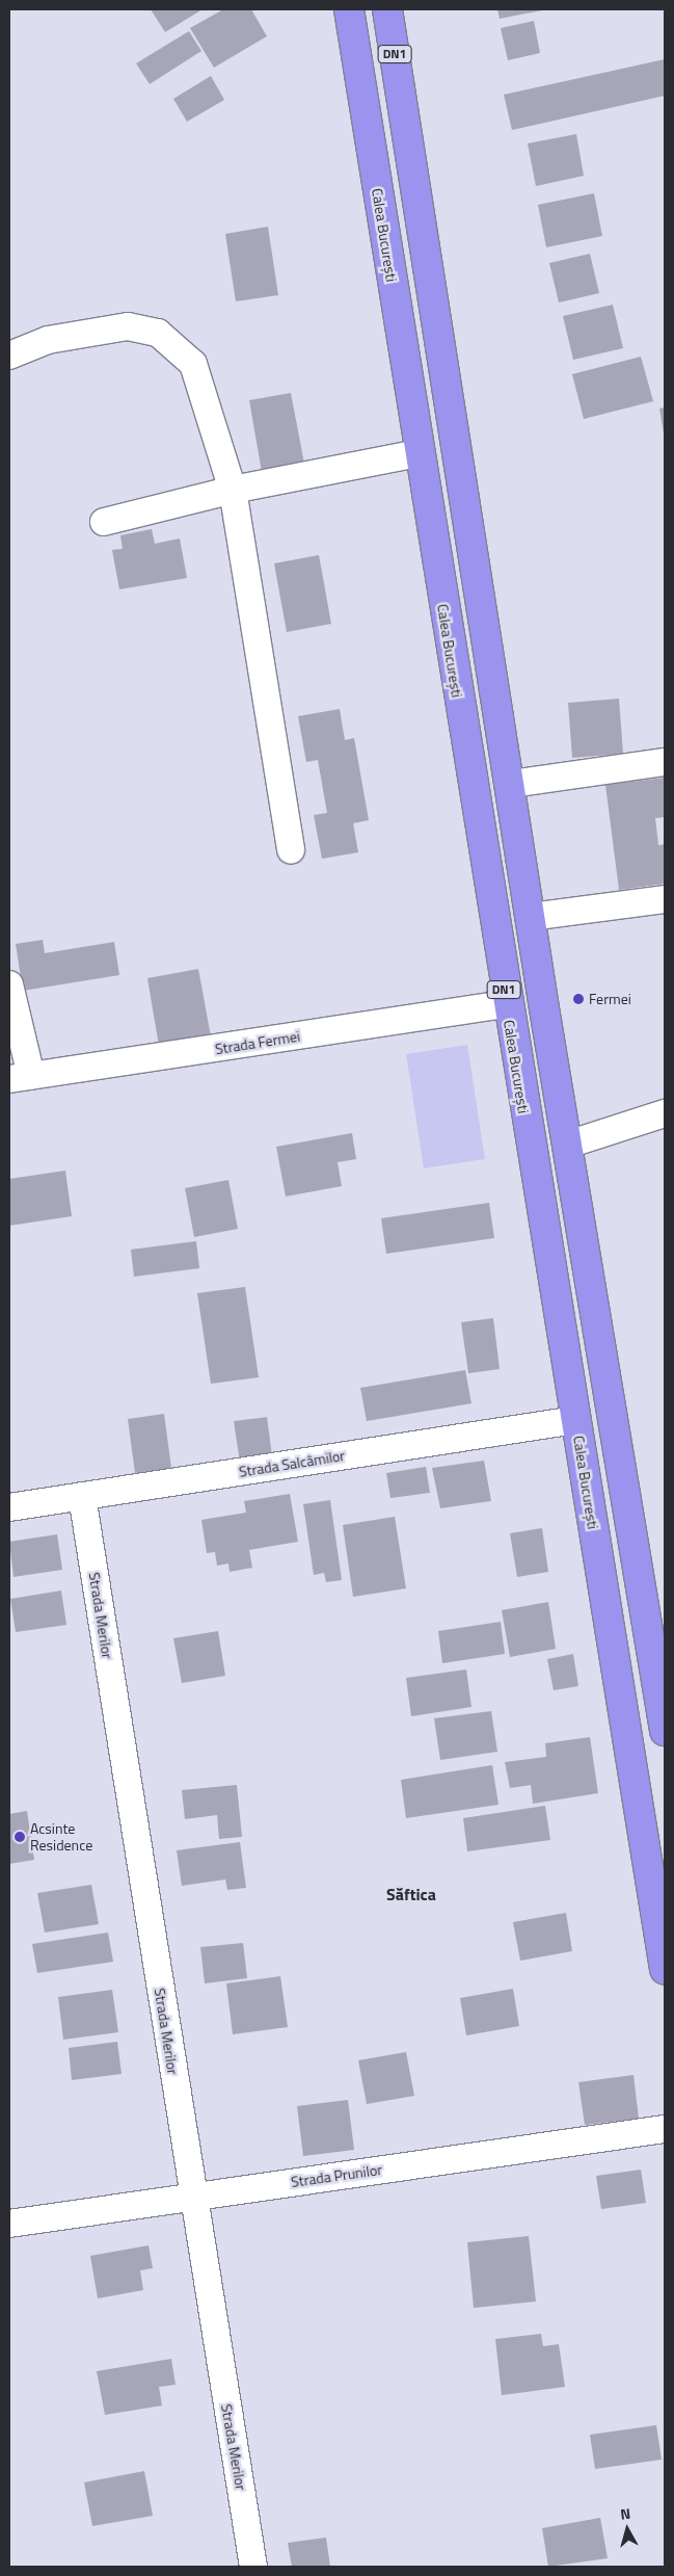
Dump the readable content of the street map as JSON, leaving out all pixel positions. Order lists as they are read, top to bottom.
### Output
{
  "streets": {
    "highway": ["DN1", "Calea București"],
    "street": [
      "Strada Fermei",
      "Strada Salcâmilor",
      "Strada Merilor",
      "Strada Prunilor"
    ]
  },
  "crossings": [
    ["Calea București", "Strada Fermei"],
    ["Calea București", "Strada Salcâmilor"],
    ["Strada Salcâmilor", "Strada Merilor"],
    ["Strada Merilor", "Strada Prunilor"]
  ],
  "districts": ["Săftica"],
  "places": ["Fermei", "Acsinte Residence"],
  "north": "top"
}
